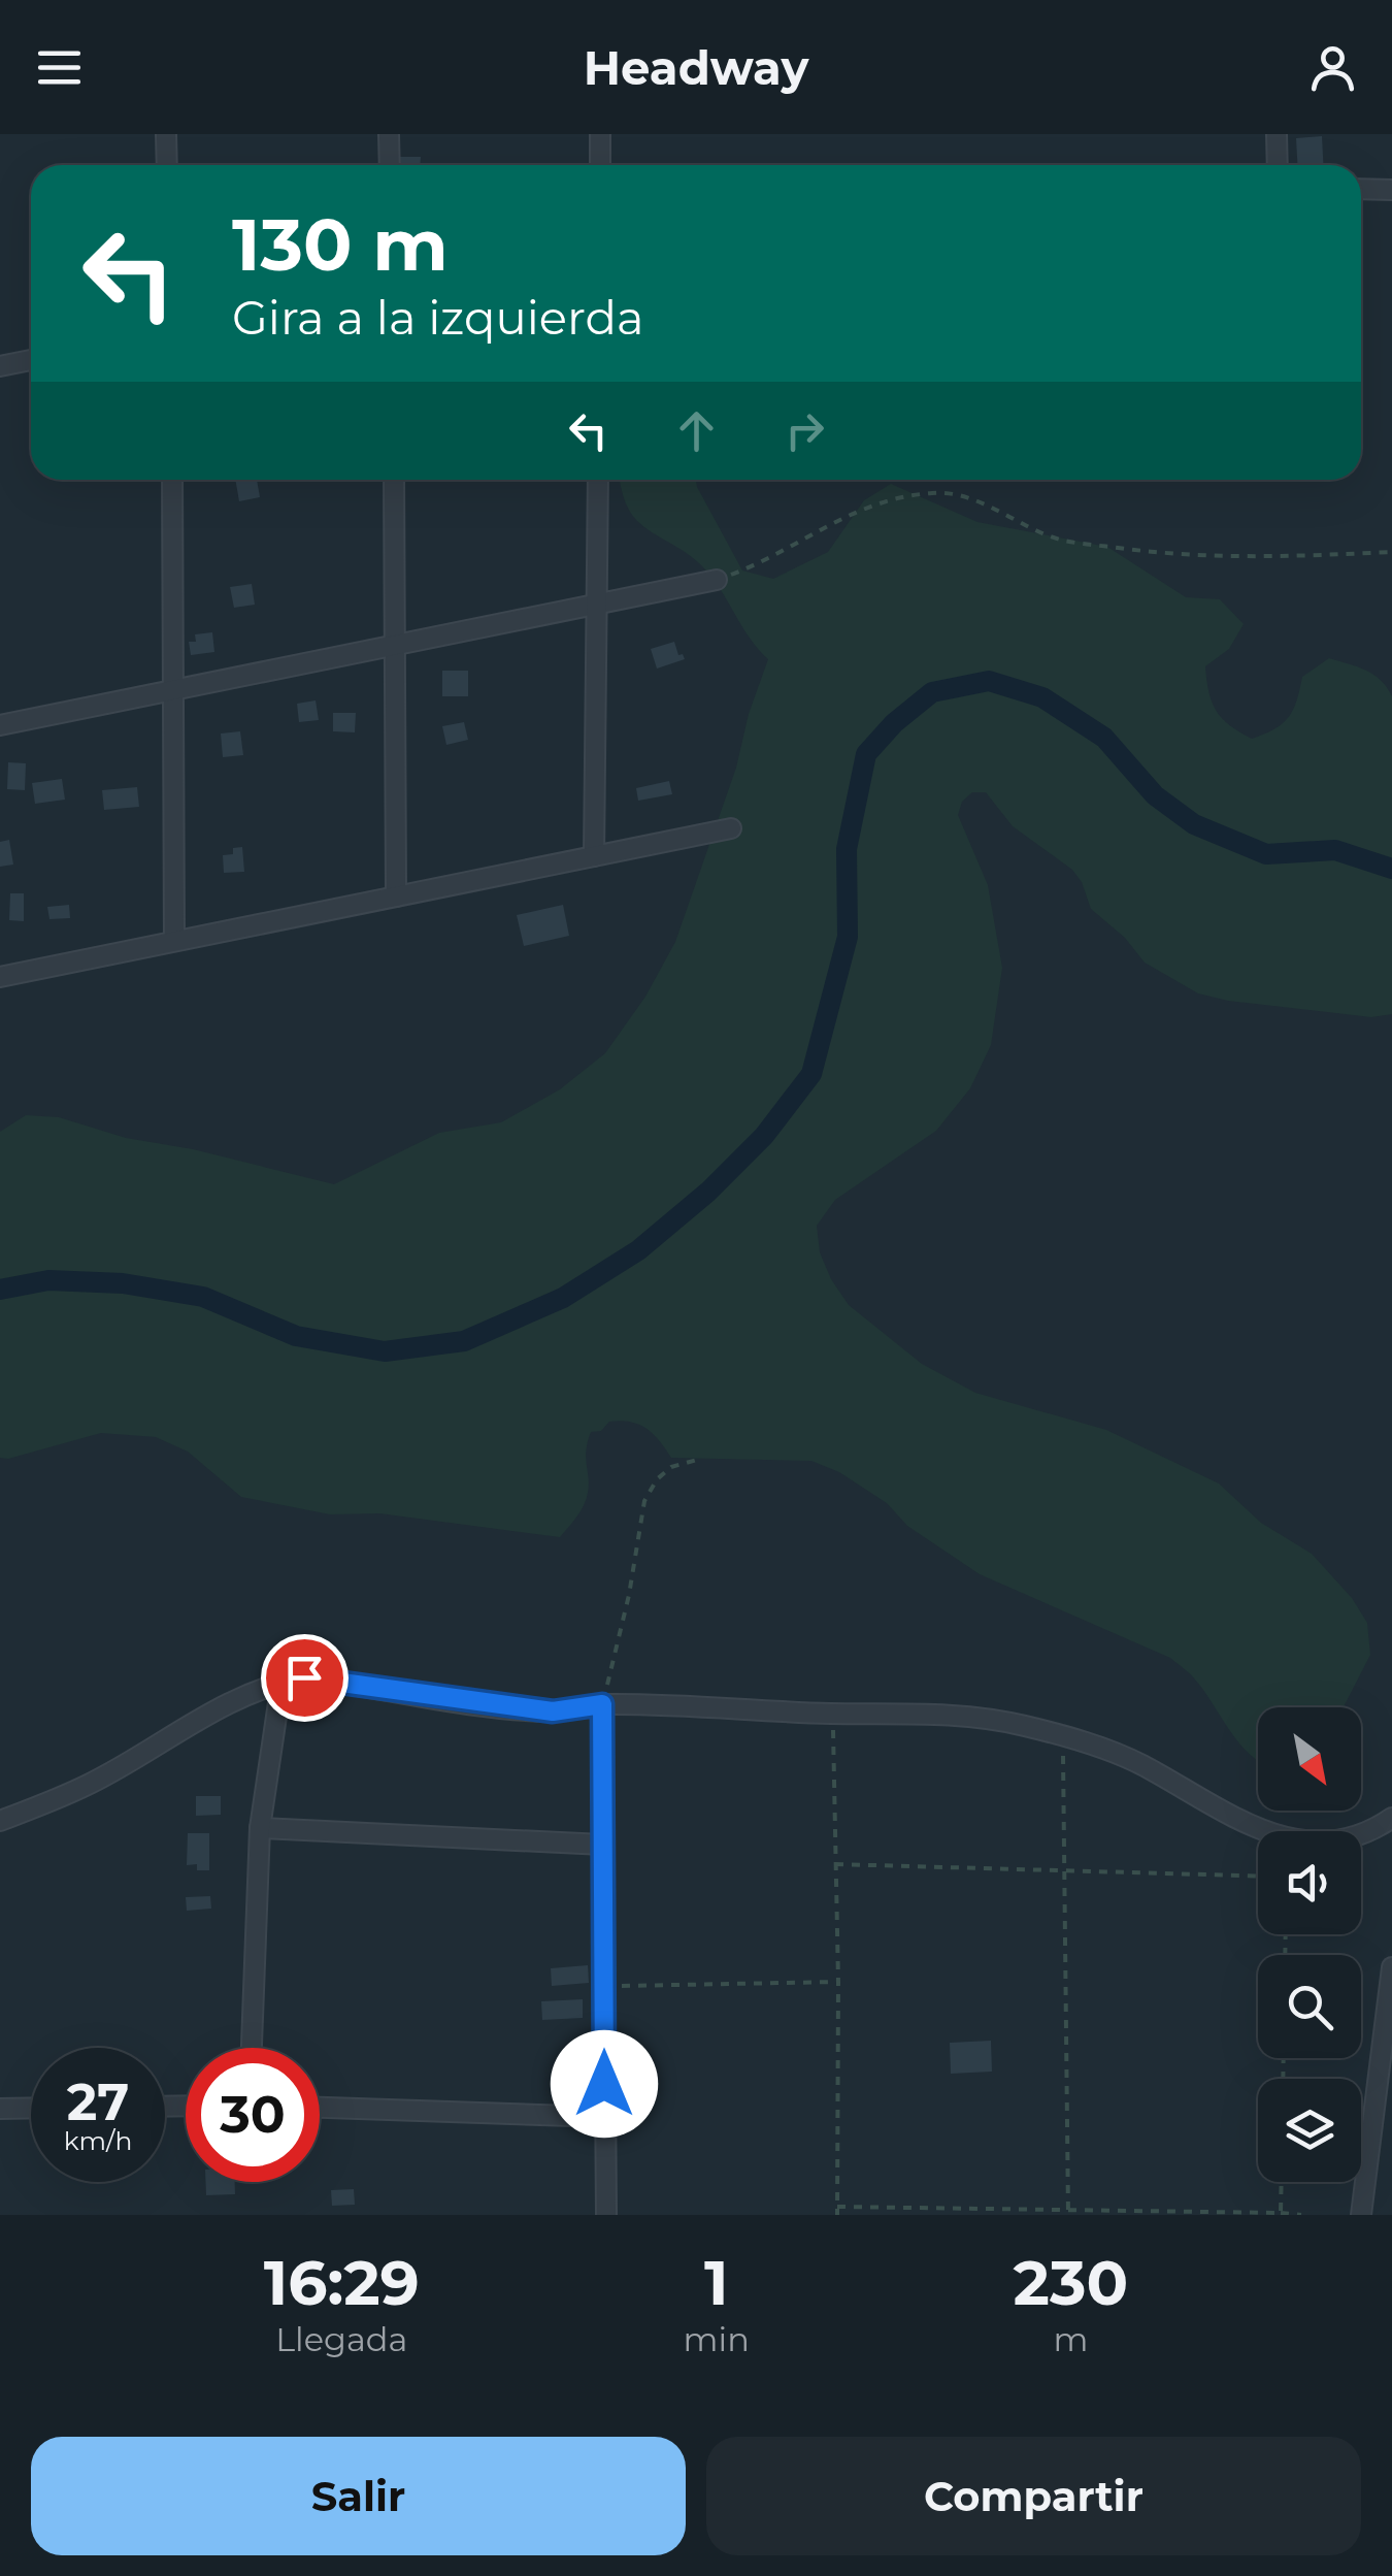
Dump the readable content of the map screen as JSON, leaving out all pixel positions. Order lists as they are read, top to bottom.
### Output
{
  "north": "bottom right",
  "page": {
    "header": "Headway",
    "turn": ["130 m", "Gira a la izquierda"],
    "speed": "27 km/h",
    "limit": "30",
    "eta": [
      "16:29",
      "Llegada",
      "1",
      "min",
      "230",
      "m"
    ],
    "buttons": ["Salir", "Compartir"]
  }
}
